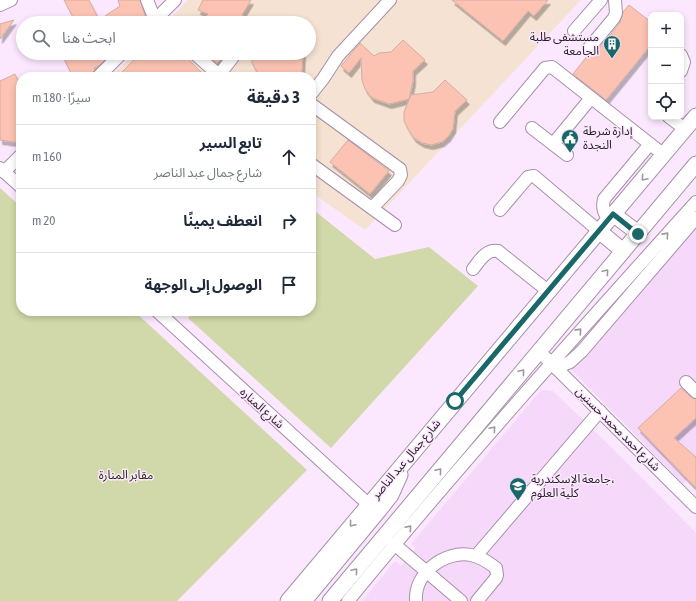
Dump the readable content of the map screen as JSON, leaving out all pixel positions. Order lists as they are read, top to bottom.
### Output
{
  "streets": {
    "main road": ["شارع جمال عبد الناصر"],
    "street": ["شارع المناره", "شارع احمد محمد حسنين"]
  },
  "crossings": [
    ["شارع المناره", "شارع جمال عبد الناصر"]
  ],
  "parks": ["مقابر المنارة"],
  "places": {
    "building": ["مستشفى طلبة الجامعة"],
    "public building": ["إدارة شرطة النجدة"],
    "school or university": ["جامعة الإسكندرية، كلية العلوم"]
  },
  "page": {
    "map_buttons": ["+", "−"],
    "search": "ابحث هنا",
    "heading": ["3 دقيقة", "سيرًا · 180 m"],
    "list": [
      ["تابع السير", "شارع جمال عبد الناصر", "160 m"],
      ["انعطف يمينًا", "20 m"],
      "الوصول إلى الوجهة"
    ]
  }
}
